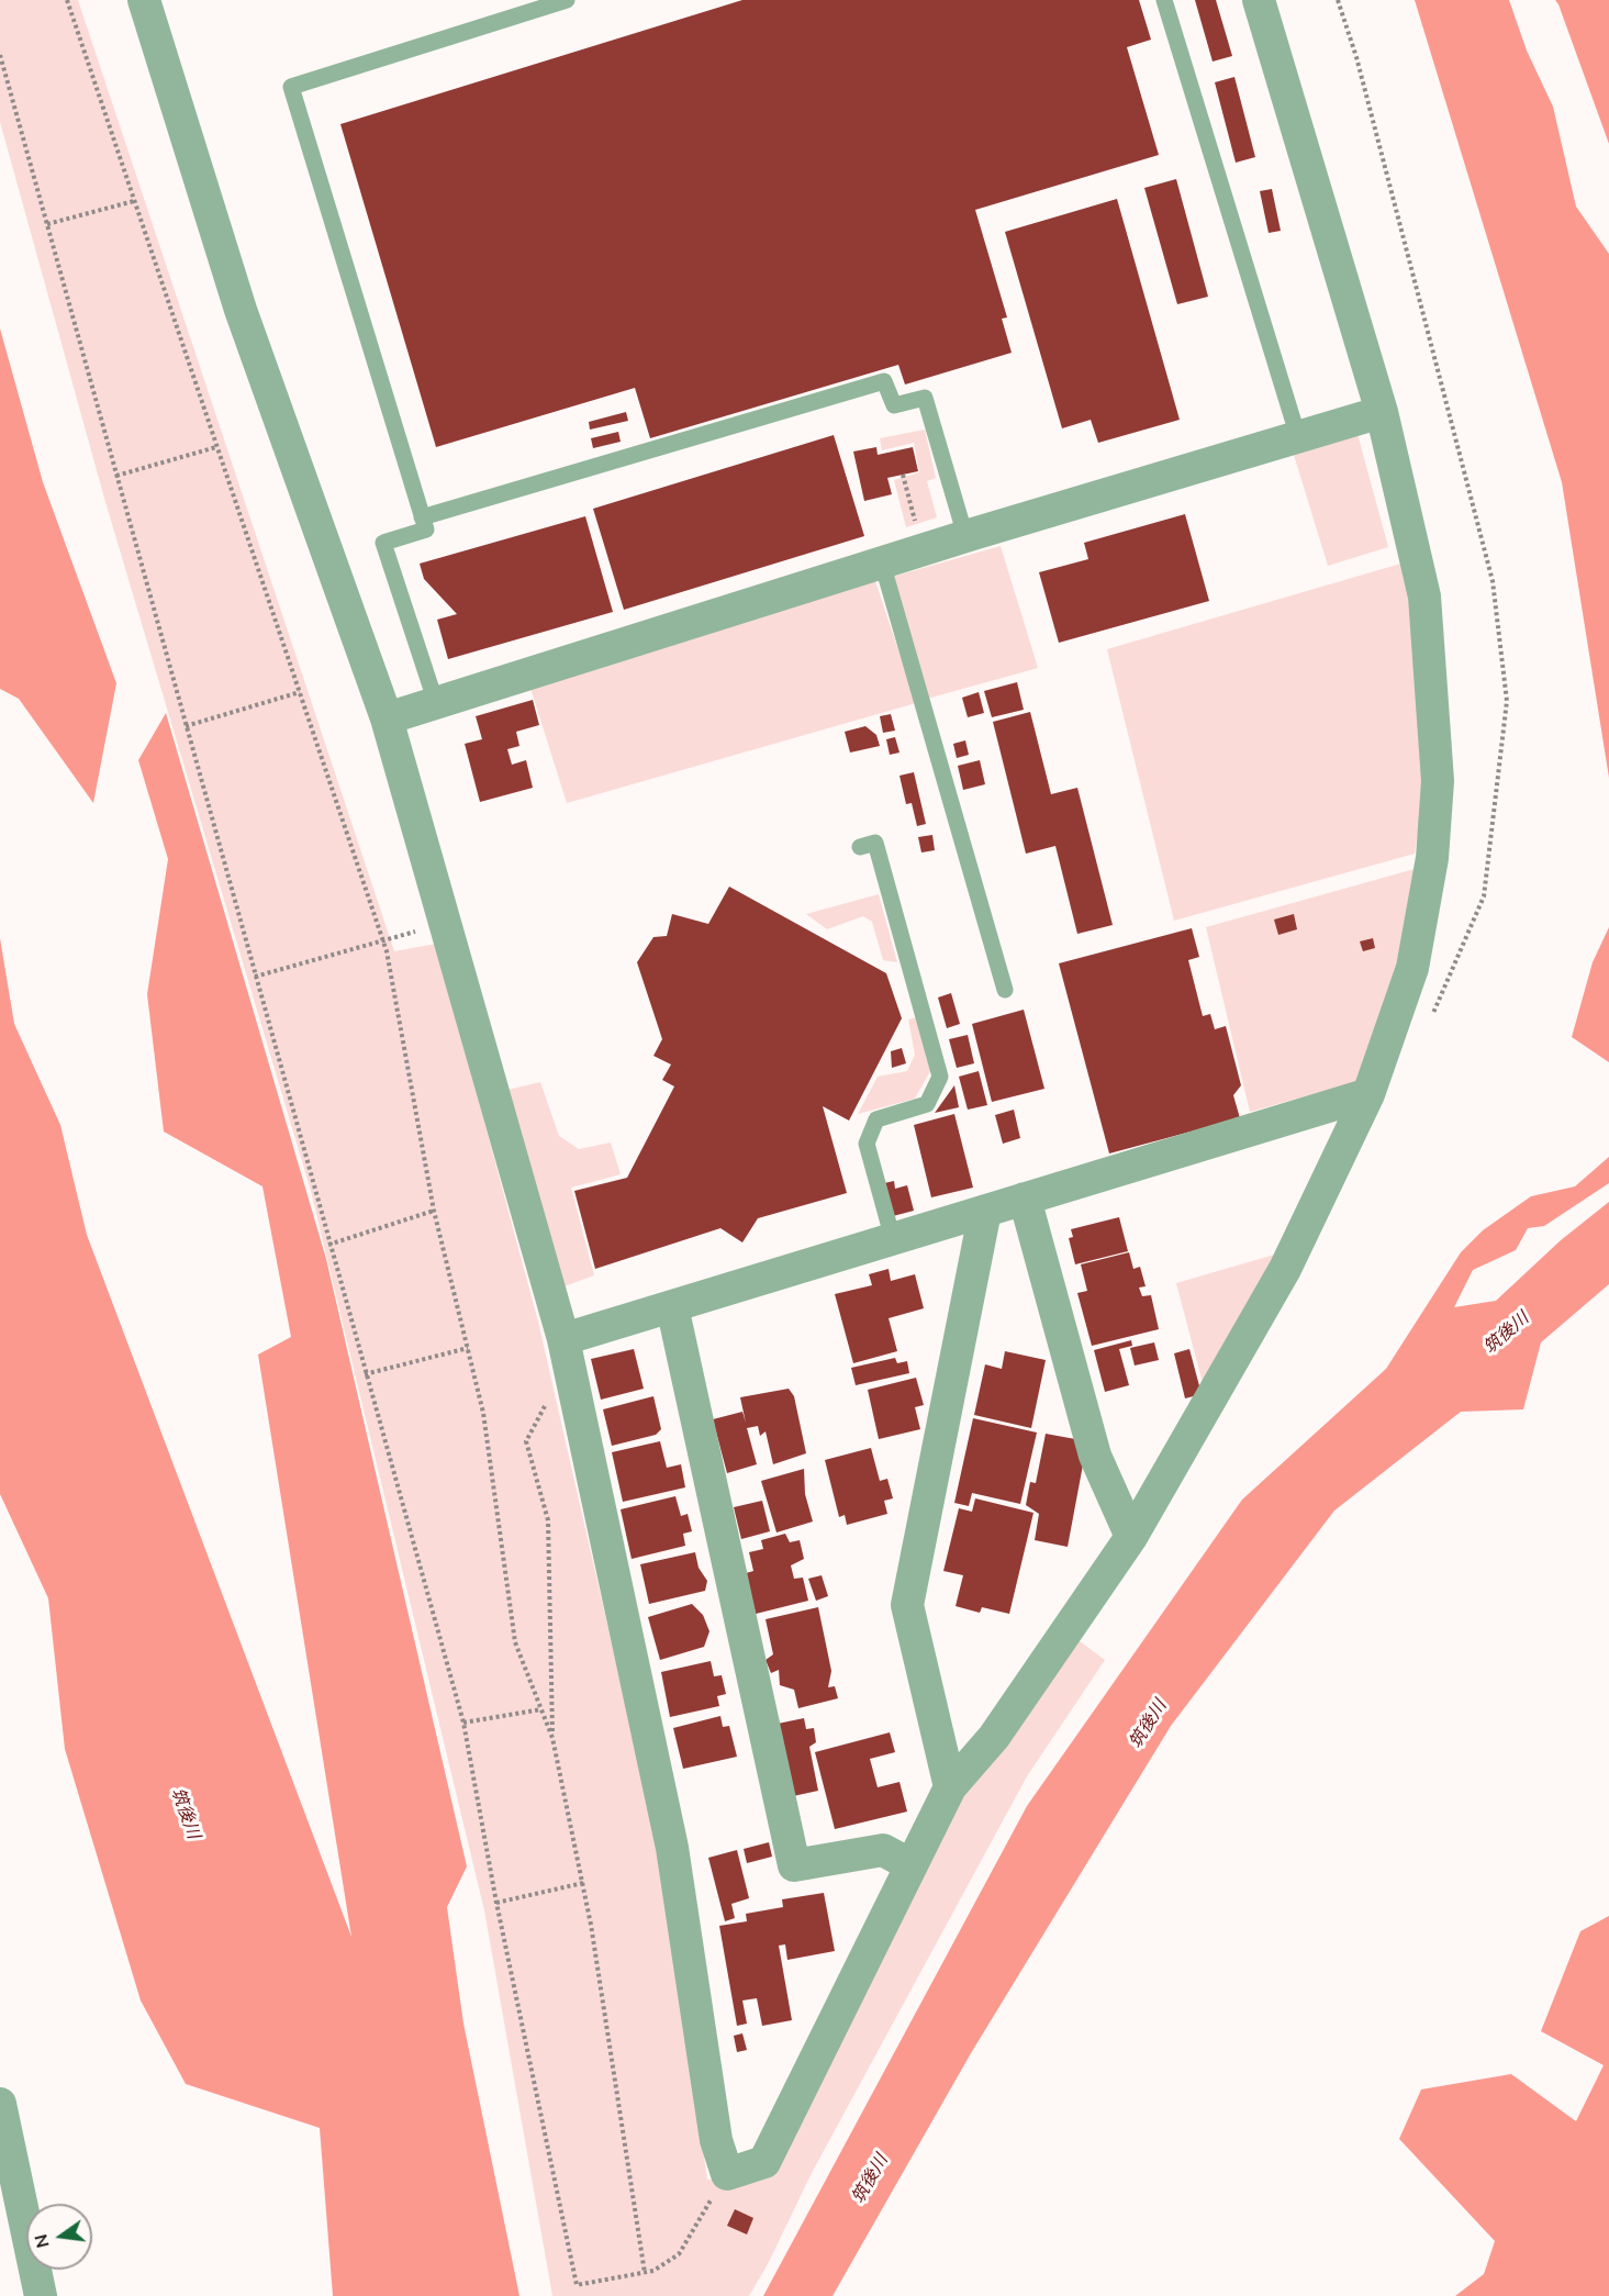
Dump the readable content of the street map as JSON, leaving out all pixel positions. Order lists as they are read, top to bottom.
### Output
{
  "water": ["筑後川"],
  "north": "left"
}
